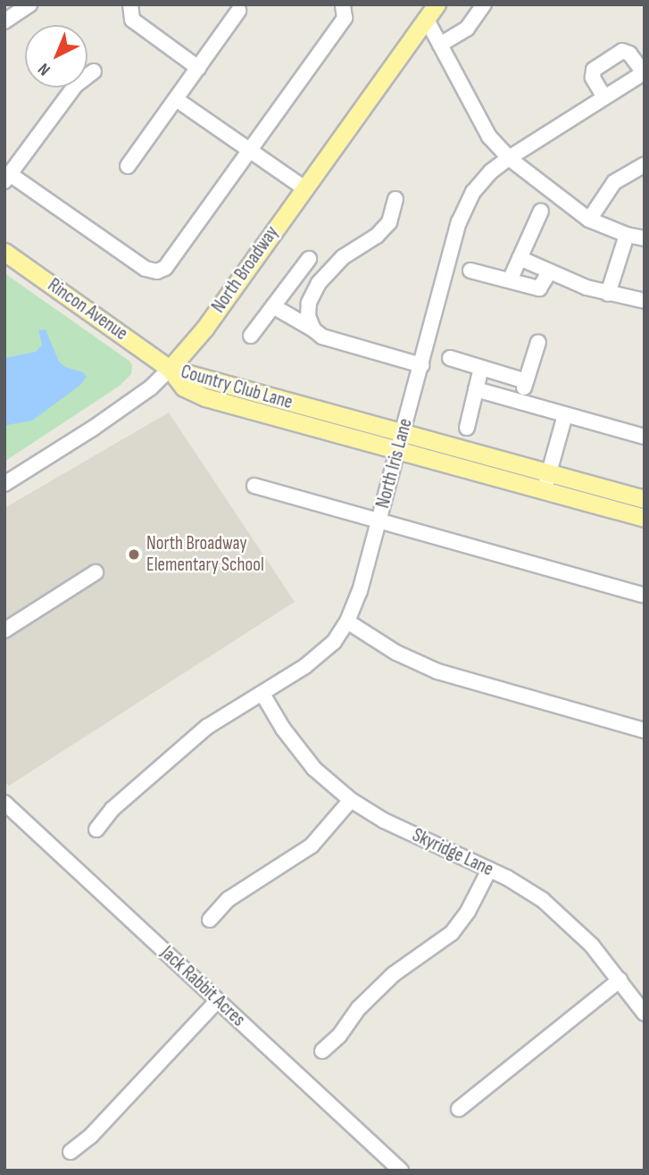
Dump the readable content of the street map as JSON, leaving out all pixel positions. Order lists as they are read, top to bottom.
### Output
{
  "streets": {
    "main road": ["North Broadway", "Rincon Avenue", "Country Club Lane"],
    "street": ["North Iris Lane", "Skyridge Lane", "Jack Rabbit Acres"]
  },
  "crossings": [
    ["North Broadway", "Rincon Avenue"],
    ["North Broadway", "Country Club Lane"],
    ["Rincon Avenue", "Country Club Lane"],
    ["Country Club Lane", "North Iris Lane"],
    ["North Iris Lane", "Skyridge Lane"]
  ],
  "places": ["North Broadway Elementary School"],
  "north": "bottom left"
}
